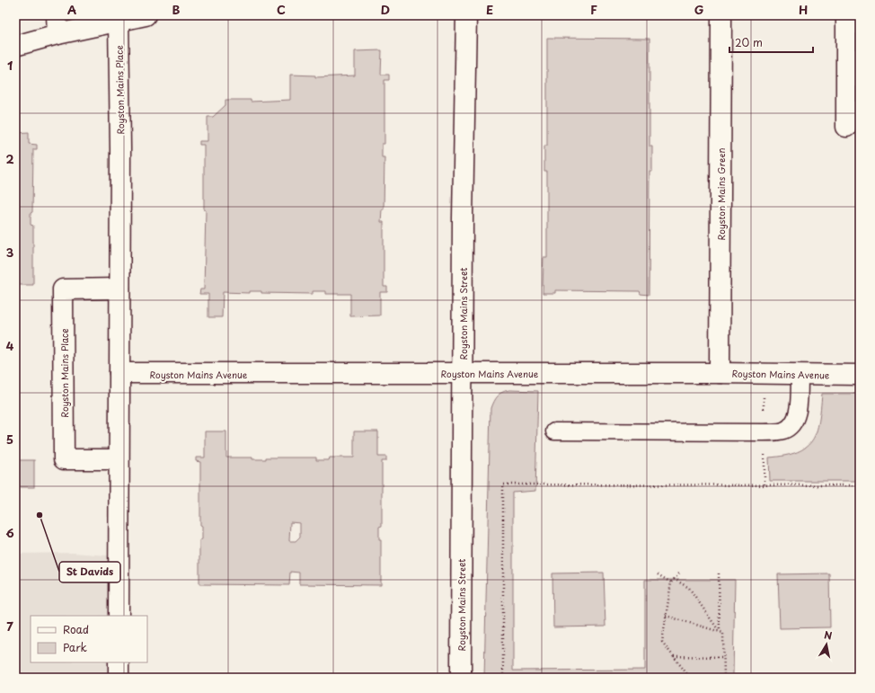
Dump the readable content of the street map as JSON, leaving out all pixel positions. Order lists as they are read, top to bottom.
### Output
{
  "streets": {
    "street": [
      "Royston Mains Place",
      "Royston Mains Green",
      "Royston Mains Street",
      "Royston Mains Avenue"
    ]
  },
  "crossings": [
    ["Royston Mains Place", "Royston Mains Avenue"],
    ["Royston Mains Green", "Royston Mains Avenue"],
    ["Royston Mains Street", "Royston Mains Avenue"]
  ],
  "places": ["St Davids"],
  "legend": ["Road", "Park"],
  "scale_bar": "20 m",
  "north": "top",
  "grid": {
    "columns": [
      "A",
      "B",
      "C",
      "D",
      "E",
      "F",
      "G",
      "H"
    ],
    "rows": [
      "1",
      "2",
      "3",
      "4",
      "5",
      "6",
      "7"
    ]
  }
}
